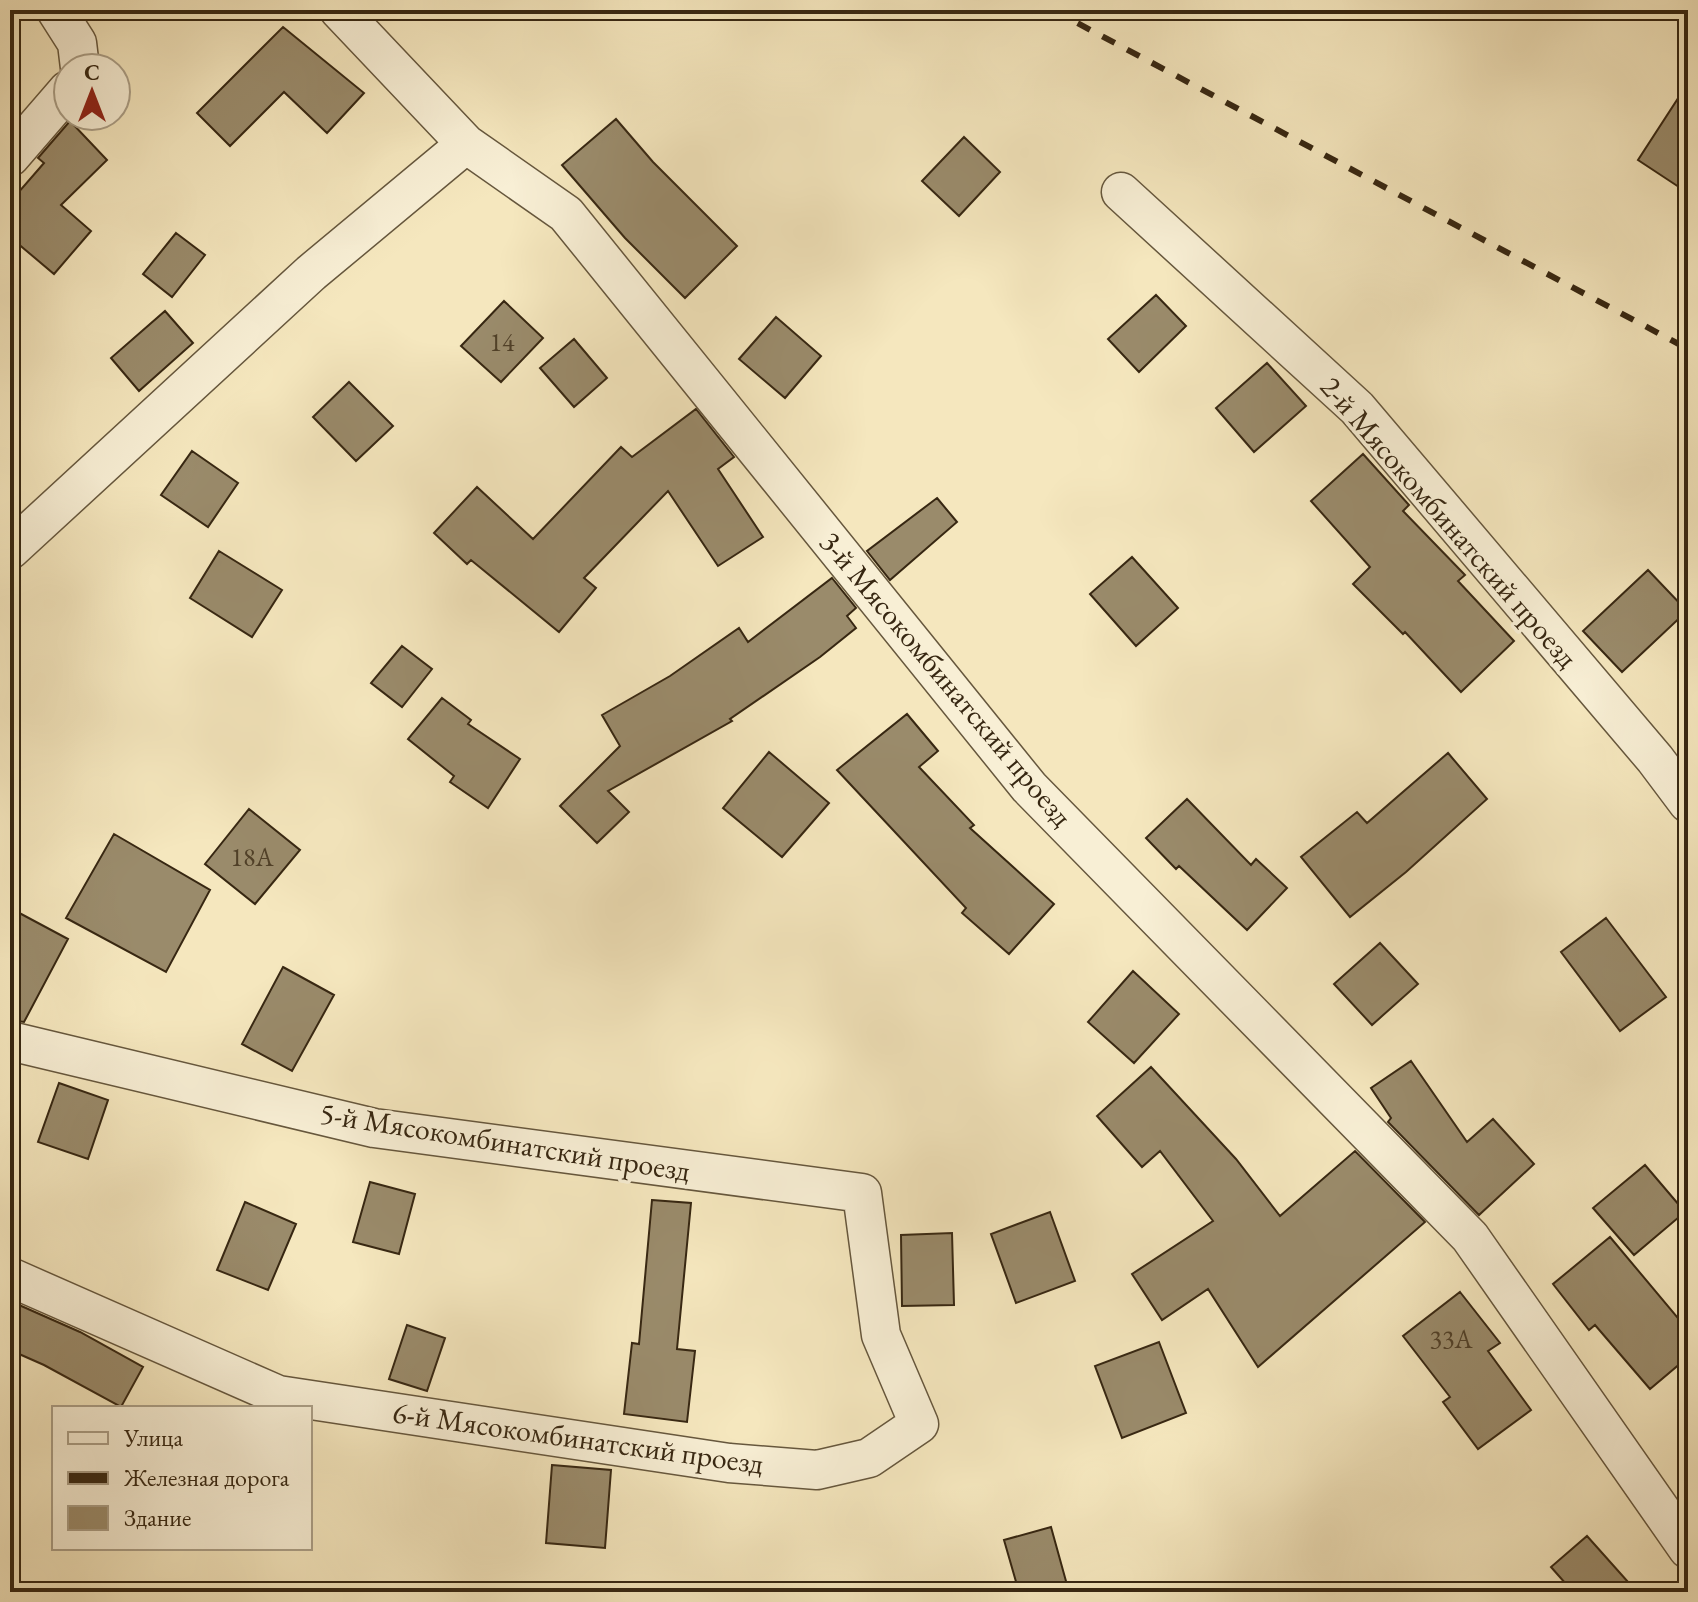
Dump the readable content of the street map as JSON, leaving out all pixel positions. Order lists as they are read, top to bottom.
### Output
{
  "streets": {
    "street": [
      "2-й Мясокомбинатский проезд",
      "3-й Мясокомбинатский проезд",
      "5-й Мясокомбинатский проезд",
      "6-й Мясокомбинатский проезд"
    ]
  },
  "crossings": [
    ["5-й Мясокомбинатский проезд", "6-й Мясокомбинатский проезд"]
  ],
  "house_numbers": ["14", "18А", "33А"],
  "legend": ["Улица", "Железная дорога", "Здание"],
  "north": "top"
}
